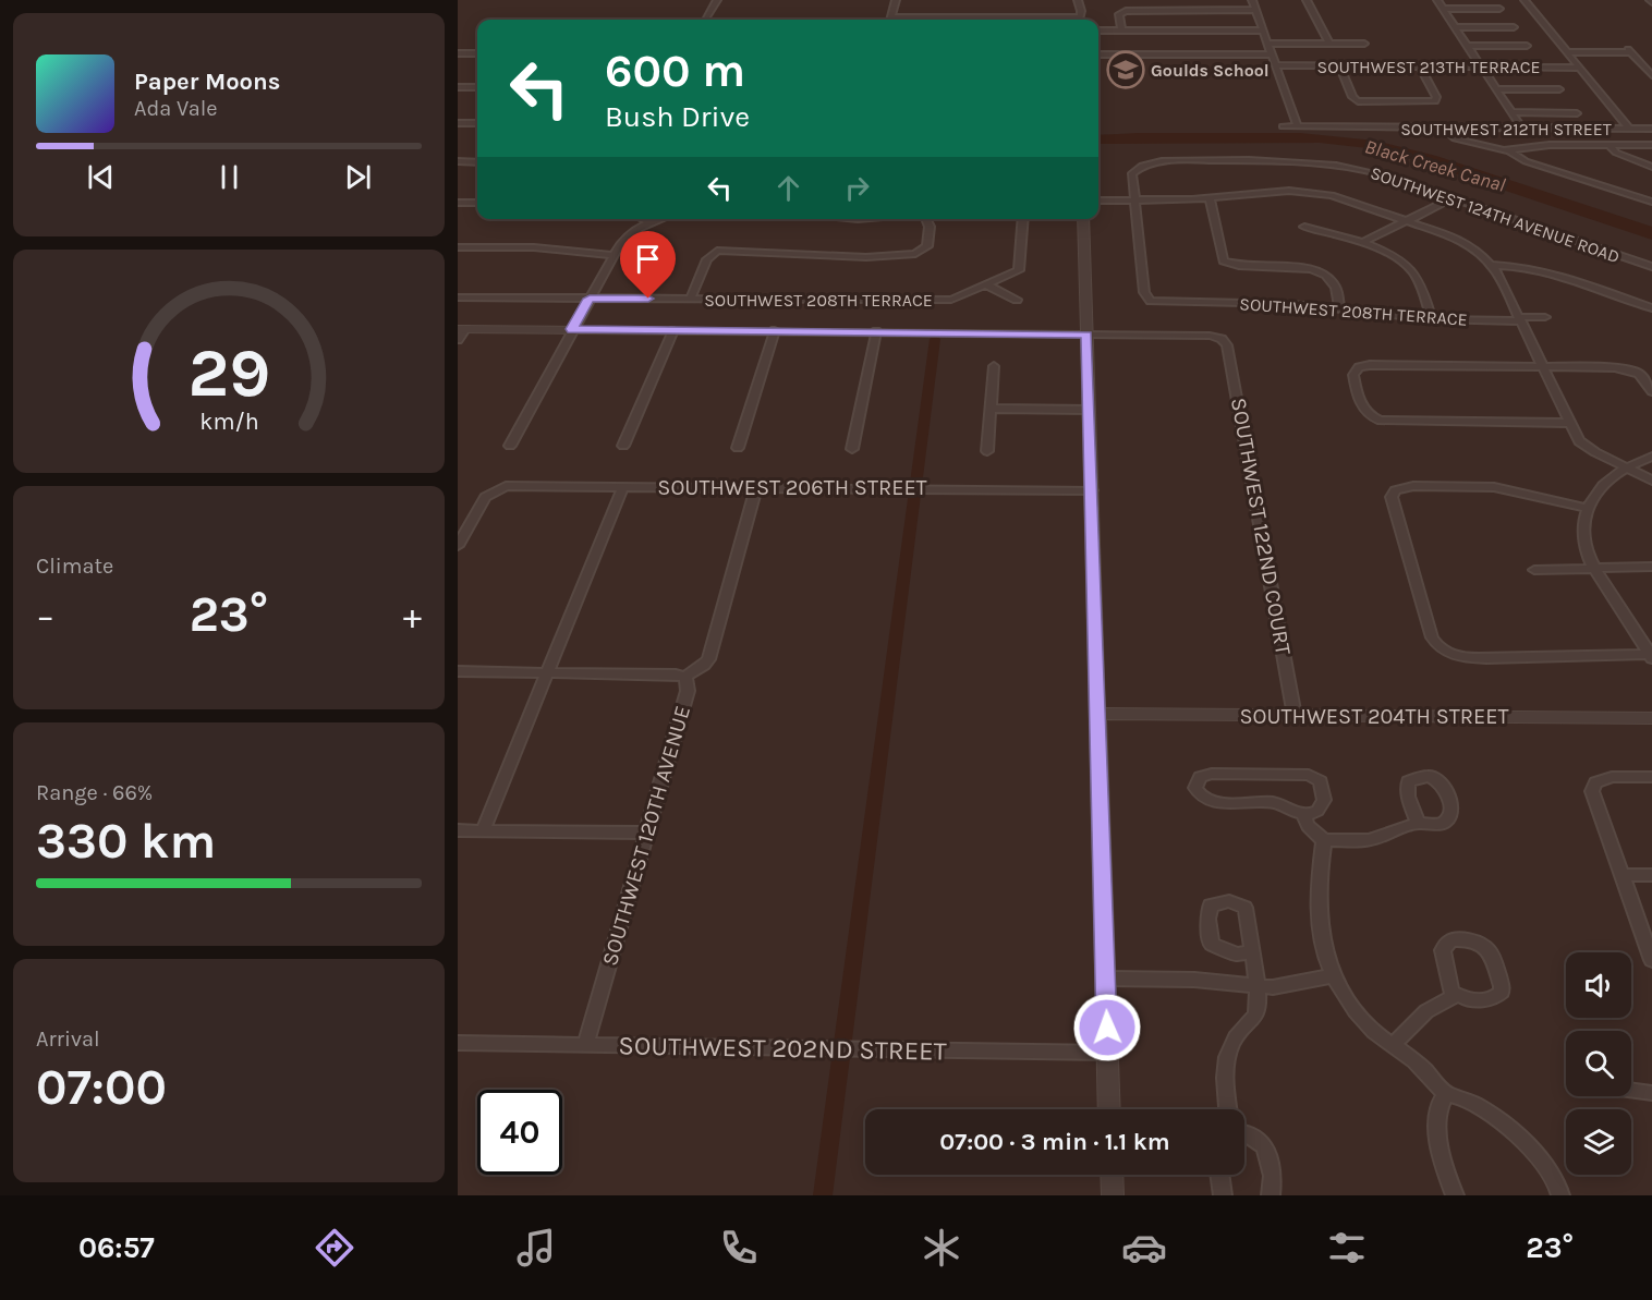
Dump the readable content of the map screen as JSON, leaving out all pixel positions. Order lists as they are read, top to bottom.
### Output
{
  "streets": {
    "street": [
      "SOUTHWEST 213TH TERRACE",
      "SOUTHWEST 212TH STREET",
      "SOUTHWEST 124TH AVENUE ROAD",
      "SOUTHWEST 208TH TERRACE",
      "SOUTHWEST 206TH STREET",
      "SOUTHWEST 122ND COURT",
      "SOUTHWEST 204TH STREET",
      "SOUTHWEST 120TH AVENUE",
      "SOUTHWEST 202ND STREET"
    ]
  },
  "crossings": [
    ["SOUTHWEST 124TH AVENUE ROAD", "SOUTHWEST 208TH TERRACE"],
    ["SOUTHWEST 206TH STREET", "SOUTHWEST 120TH AVENUE"],
    ["SOUTHWEST 122ND COURT", "SOUTHWEST 204TH STREET"],
    ["SOUTHWEST 120TH AVENUE", "SOUTHWEST 202ND STREET"]
  ],
  "water": ["Black Creek Canal"],
  "places": {
    "school or university": ["Goulds School"]
  },
  "page": {
    "turn": ["600 m", "Bush Drive"],
    "song": ["Paper Moons", "Ada Vale"],
    "tile": [
      "Climate",
      ["Range · 66%", "330 km"],
      ["Arrival", "07:00"]
    ],
    "heat": ["−", "23°", "+"],
    "limit": "40",
    "trip": "07:00 · 3 min · 1.1 km",
    "tabs": ["06:57", "23°"],
    "gauge": ["29", "km/h"]
  }
}
